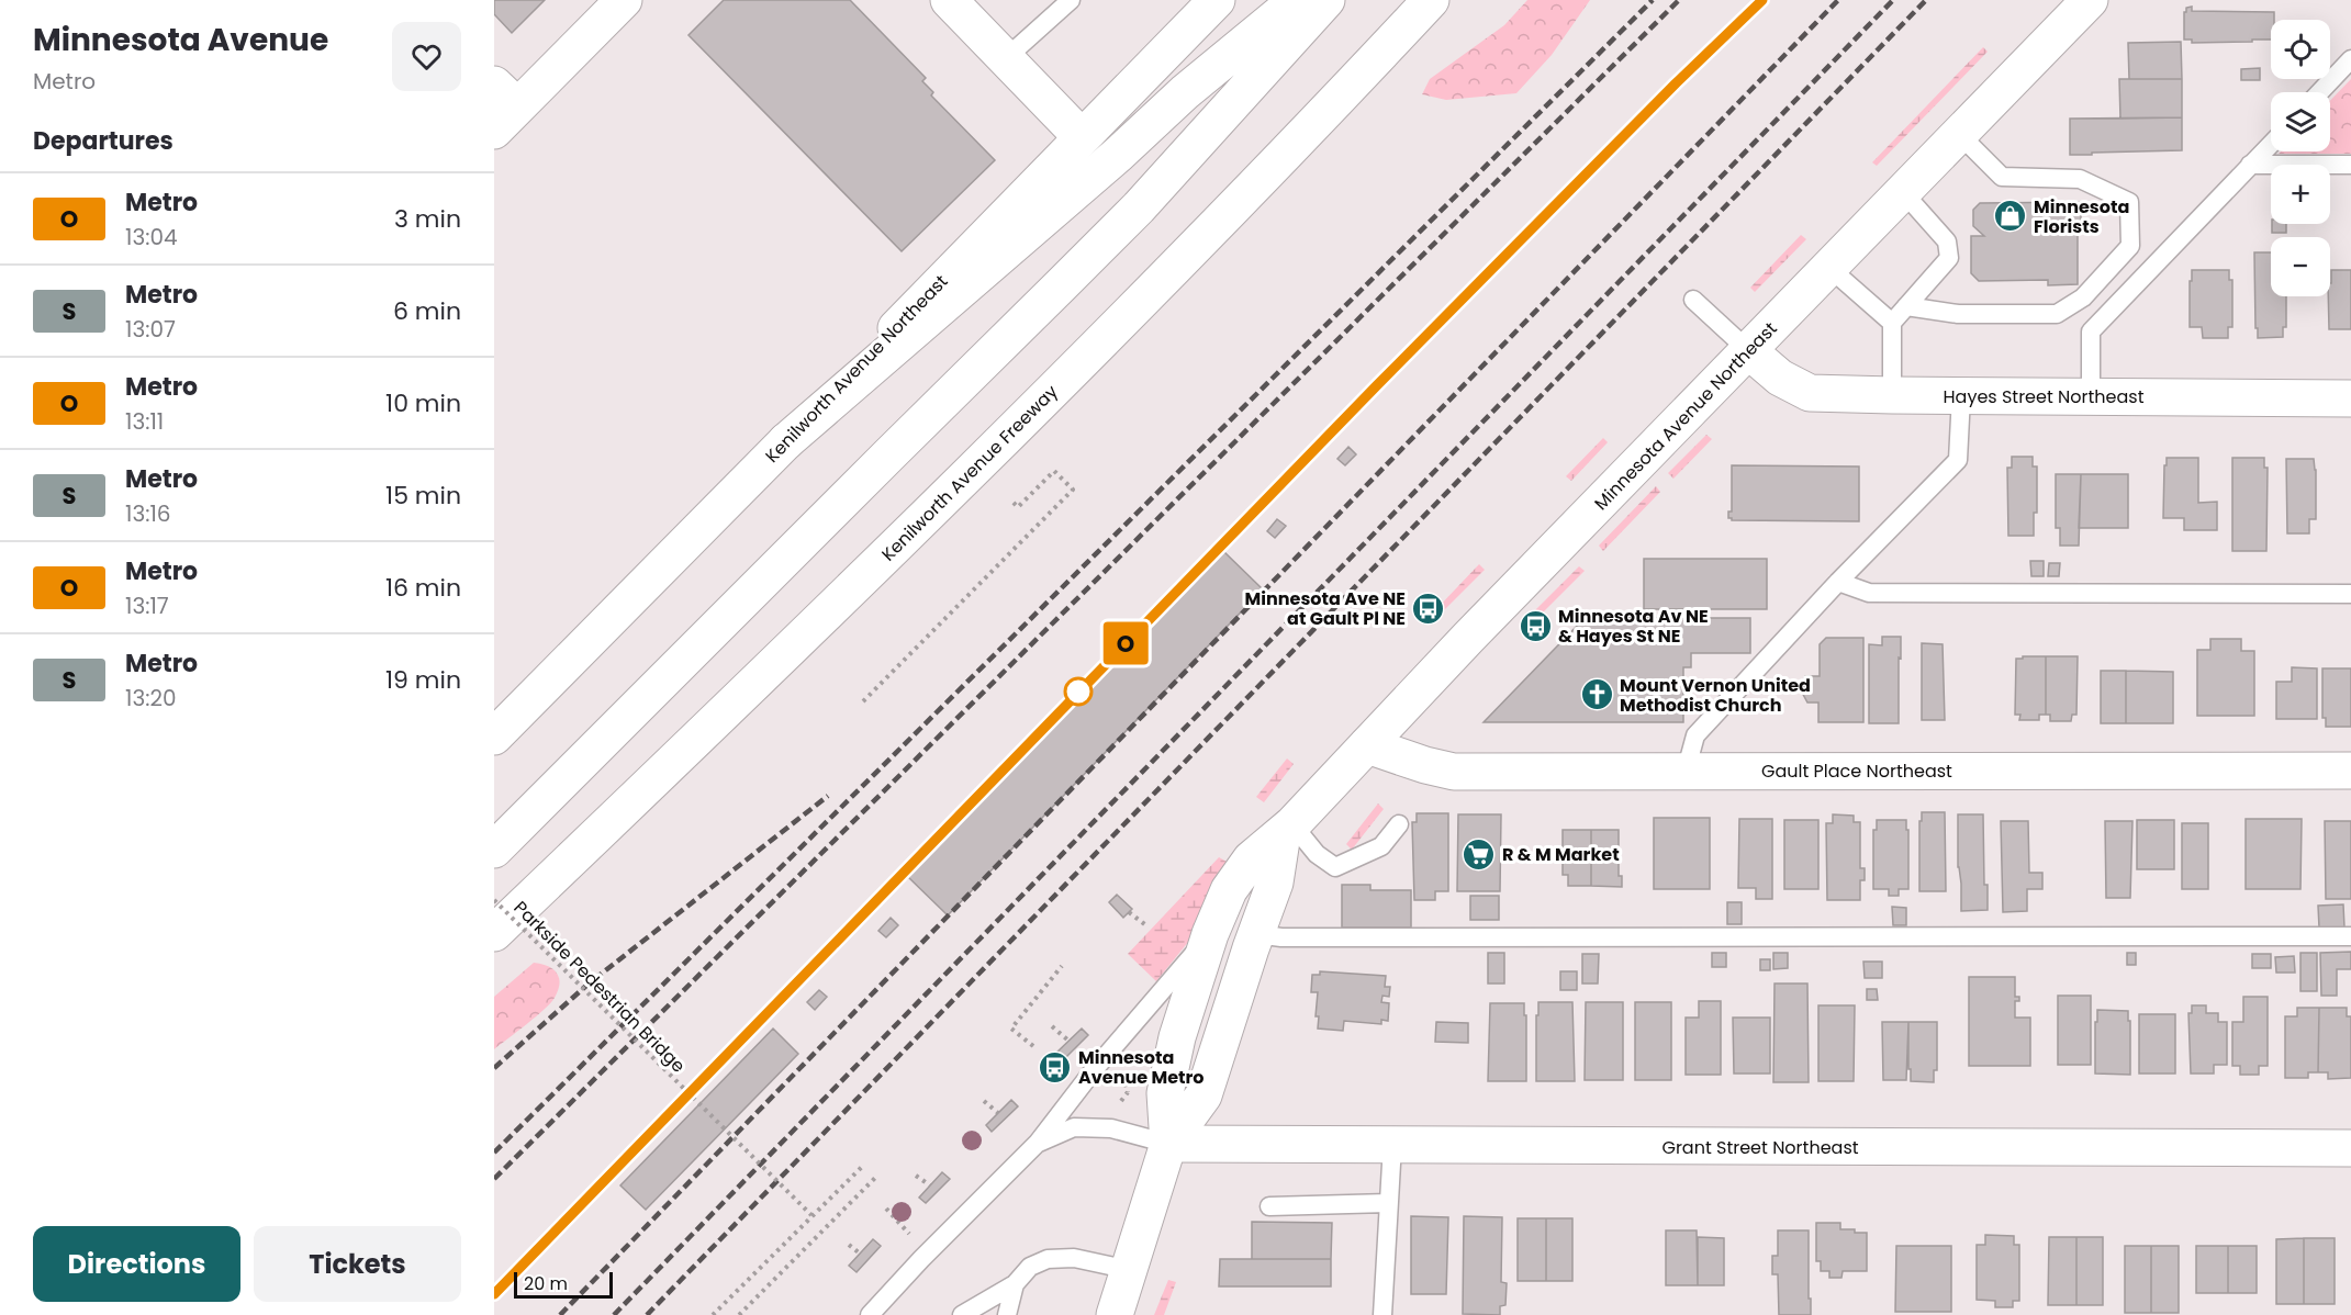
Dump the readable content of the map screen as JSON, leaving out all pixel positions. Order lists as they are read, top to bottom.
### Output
{
  "streets": {
    "main road": [
      "Kenilworth Avenue Northeast",
      "Hayes Street Northeast",
      "Minnesota Avenue Northeast",
      "Kenilworth Avenue Freeway",
      "Gault Place Northeast",
      "Grant Street Northeast"
    ],
    "path": ["Parkside Pedestrian Bridge"]
  },
  "crossings": [
    ["Hayes Street Northeast", "Minnesota Avenue Northeast"],
    ["Minnesota Avenue Northeast", "Gault Place Northeast"],
    ["Minnesota Avenue Northeast", "Grant Street Northeast"]
  ],
  "places": {
    "shop": ["Minnesota Florists"],
    "bus stop": ["Minnesota Ave NE at Gault Pl NE", "Minnesota Av NE & Hayes St NE", "Minnesota Avenue Metro"],
    "church": ["Mount Vernon United Methodist Church"],
    "supermarket": ["R & M Market"]
  },
  "lines": ["metro line O"],
  "scale_bar": "20 m",
  "page": {
    "heading": [
      ["Minnesota Avenue", "Metro"],
      "Departures"
    ],
    "on_map": "O",
    "map_buttons": ["+", "−"],
    "list": [
      {
        "mark": "O",
        "name": "Metro",
        "note": "13:04",
        "value": "3 min"
      },
      {
        "mark": "S",
        "name": "Metro",
        "note": "13:07",
        "value": "6 min"
      },
      {
        "mark": "O",
        "name": "Metro",
        "note": "13:11",
        "value": "10 min"
      },
      {
        "mark": "S",
        "name": "Metro",
        "note": "13:16",
        "value": "15 min"
      },
      {
        "mark": "O",
        "name": "Metro",
        "note": "13:17",
        "value": "16 min"
      },
      {
        "mark": "S",
        "name": "Metro",
        "note": "13:20",
        "value": "19 min"
      }
    ],
    "buttons": ["Directions", "Tickets"],
    "scale": "20 m"
  }
}
